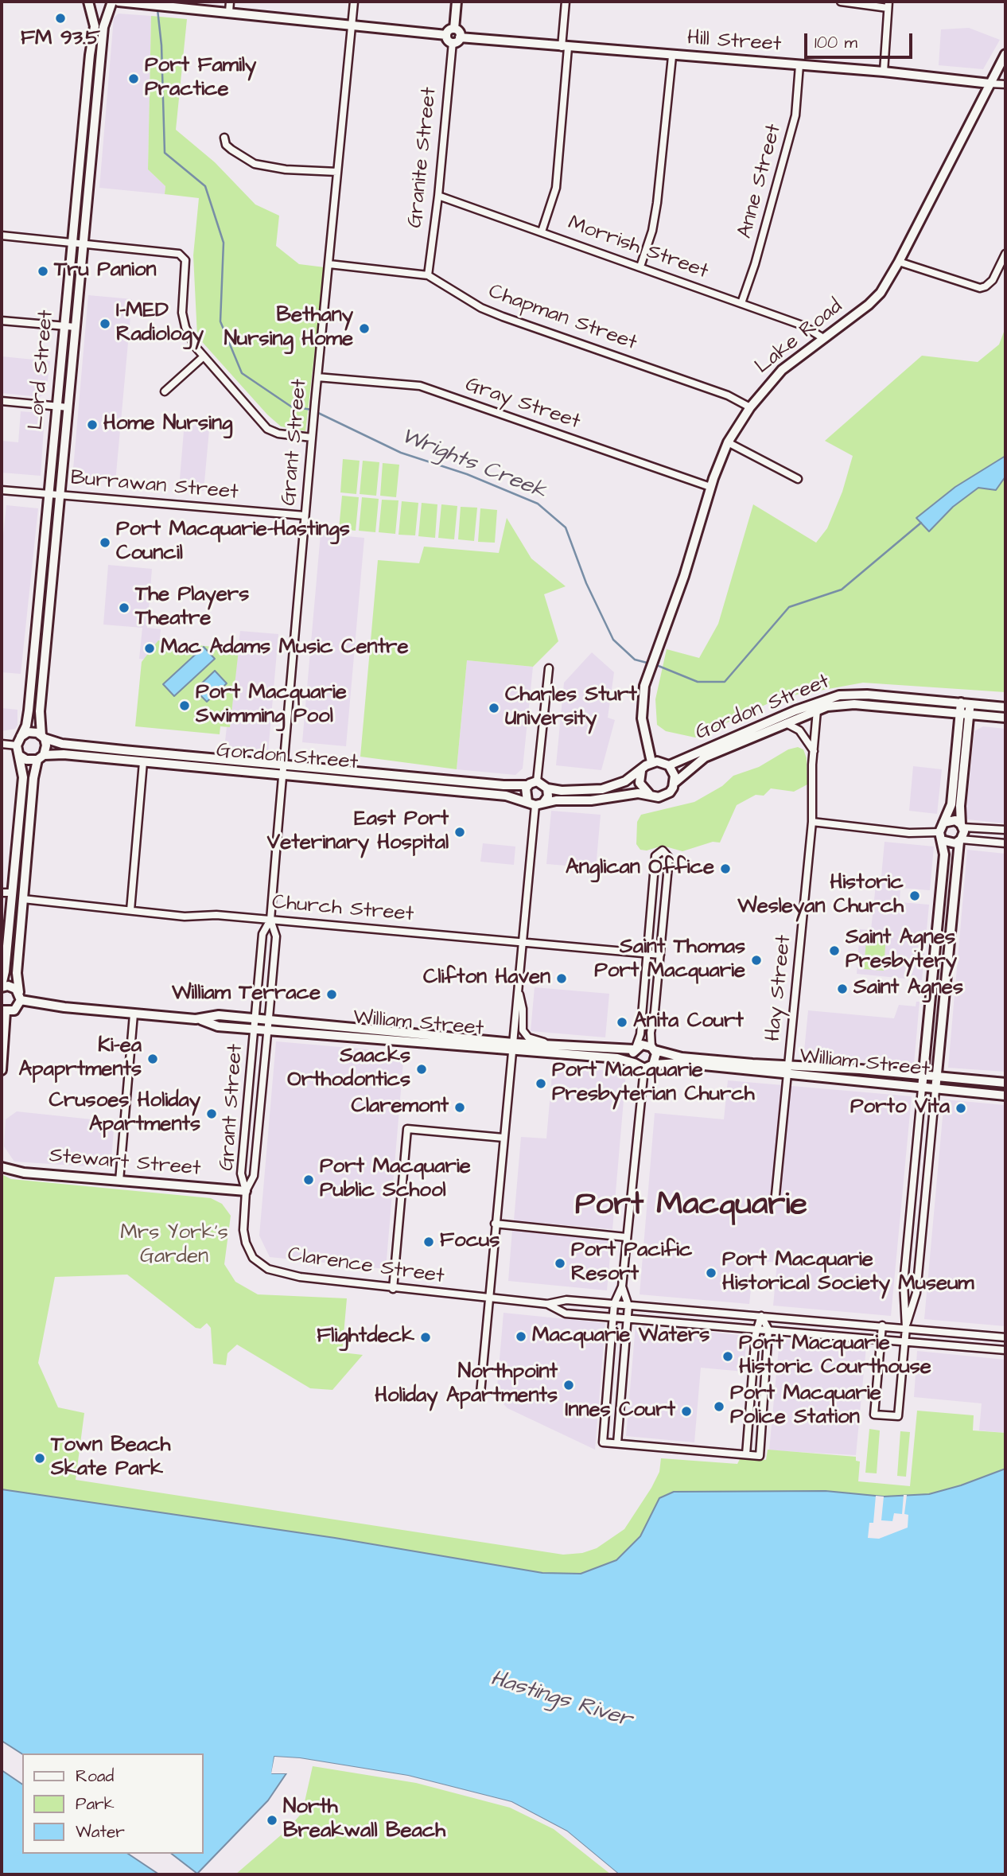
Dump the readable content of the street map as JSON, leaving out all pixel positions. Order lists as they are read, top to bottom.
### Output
{
  "streets": {
    "main road": [
      "Hill Street",
      "Lake Road",
      "Lord Street",
      "Gordon Street",
      "William Street",
      "Stewart Street"
    ],
    "street": [
      "Granite Street",
      "Anne Street",
      "Morrish Street",
      "Chapman Street",
      "Gray Street",
      "Grant Street",
      "Burrawan Street",
      "Church Street",
      "Hay Street",
      "Clarence Street"
    ]
  },
  "crossings": [
    ["Hill Street", "Granite Street"],
    ["Hill Street", "Anne Street"],
    ["Hill Street", "Lake Road"],
    ["Granite Street", "Morrish Street"],
    ["Granite Street", "Chapman Street"],
    ["Anne Street", "Morrish Street"],
    ["Morrish Street", "Lake Road"],
    ["Chapman Street", "Lake Road"],
    ["Chapman Street", "Grant Street"],
    ["Lake Road", "Gray Street"],
    ["Lake Road", "Gordon Street"],
    ["Lord Street", "Burrawan Street"],
    ["Lord Street", "Gordon Street"],
    ["Gray Street", "Grant Street"],
    ["Grant Street", "Burrawan Street"],
    ["Grant Street", "Gordon Street"],
    ["Grant Street", "Church Street"],
    ["Grant Street", "William Street"],
    ["Grant Street", "Stewart Street"],
    ["Grant Street", "Clarence Street"],
    ["Gordon Street", "Hay Street"],
    ["Hay Street", "William Street"],
    ["Stewart Street", "Clarence Street"]
  ],
  "districts": ["Port Macquarie"],
  "water": ["Wrights Creek", "Hastings River"],
  "parks": ["Mrs York's Garden"],
  "places": [
    "FM 93.5",
    "Port Family Practice",
    "Tru Panion",
    "I-MED Radiology",
    "Bethany Nursing Home",
    "Home Nursing",
    "Port Macquarie-Hastings Council",
    "The Players Theatre",
    "Mac Adams Music Centre",
    "Port Macquarie Swimming Pool",
    "Charles Sturt University",
    "East Port Veterinary Hospital",
    "Anglican Office",
    "Historic Wesleyan Church",
    "Saint Agnes Presbytery",
    "Saint Thomas Port Macquarie",
    "Clifton Haven",
    "Saint Agnes",
    "William Terrace",
    "Anita Court",
    "Ki-ea Apaprtments",
    "Saacks Orthodontics",
    "Port Macquarie Presbyterian Church",
    "Claremont",
    "Porto Vita",
    "Crusoes Holiday Apartments",
    "Port Macquarie Public School",
    "Focus",
    "Port Pacific Resort",
    "Port Macquarie Historical Society Museum",
    "Macquarie Waters",
    "Flightdeck",
    "Port Macquarie Historic Courthouse",
    "Northpoint Holiday Apartments",
    "Port Macquarie Police Station",
    "Innes Court",
    "Town Beach Skate Park",
    "North Breakwall Beach"
  ],
  "legend": ["Road", "Park", "Water"],
  "scale_bar": "100 m"
}
